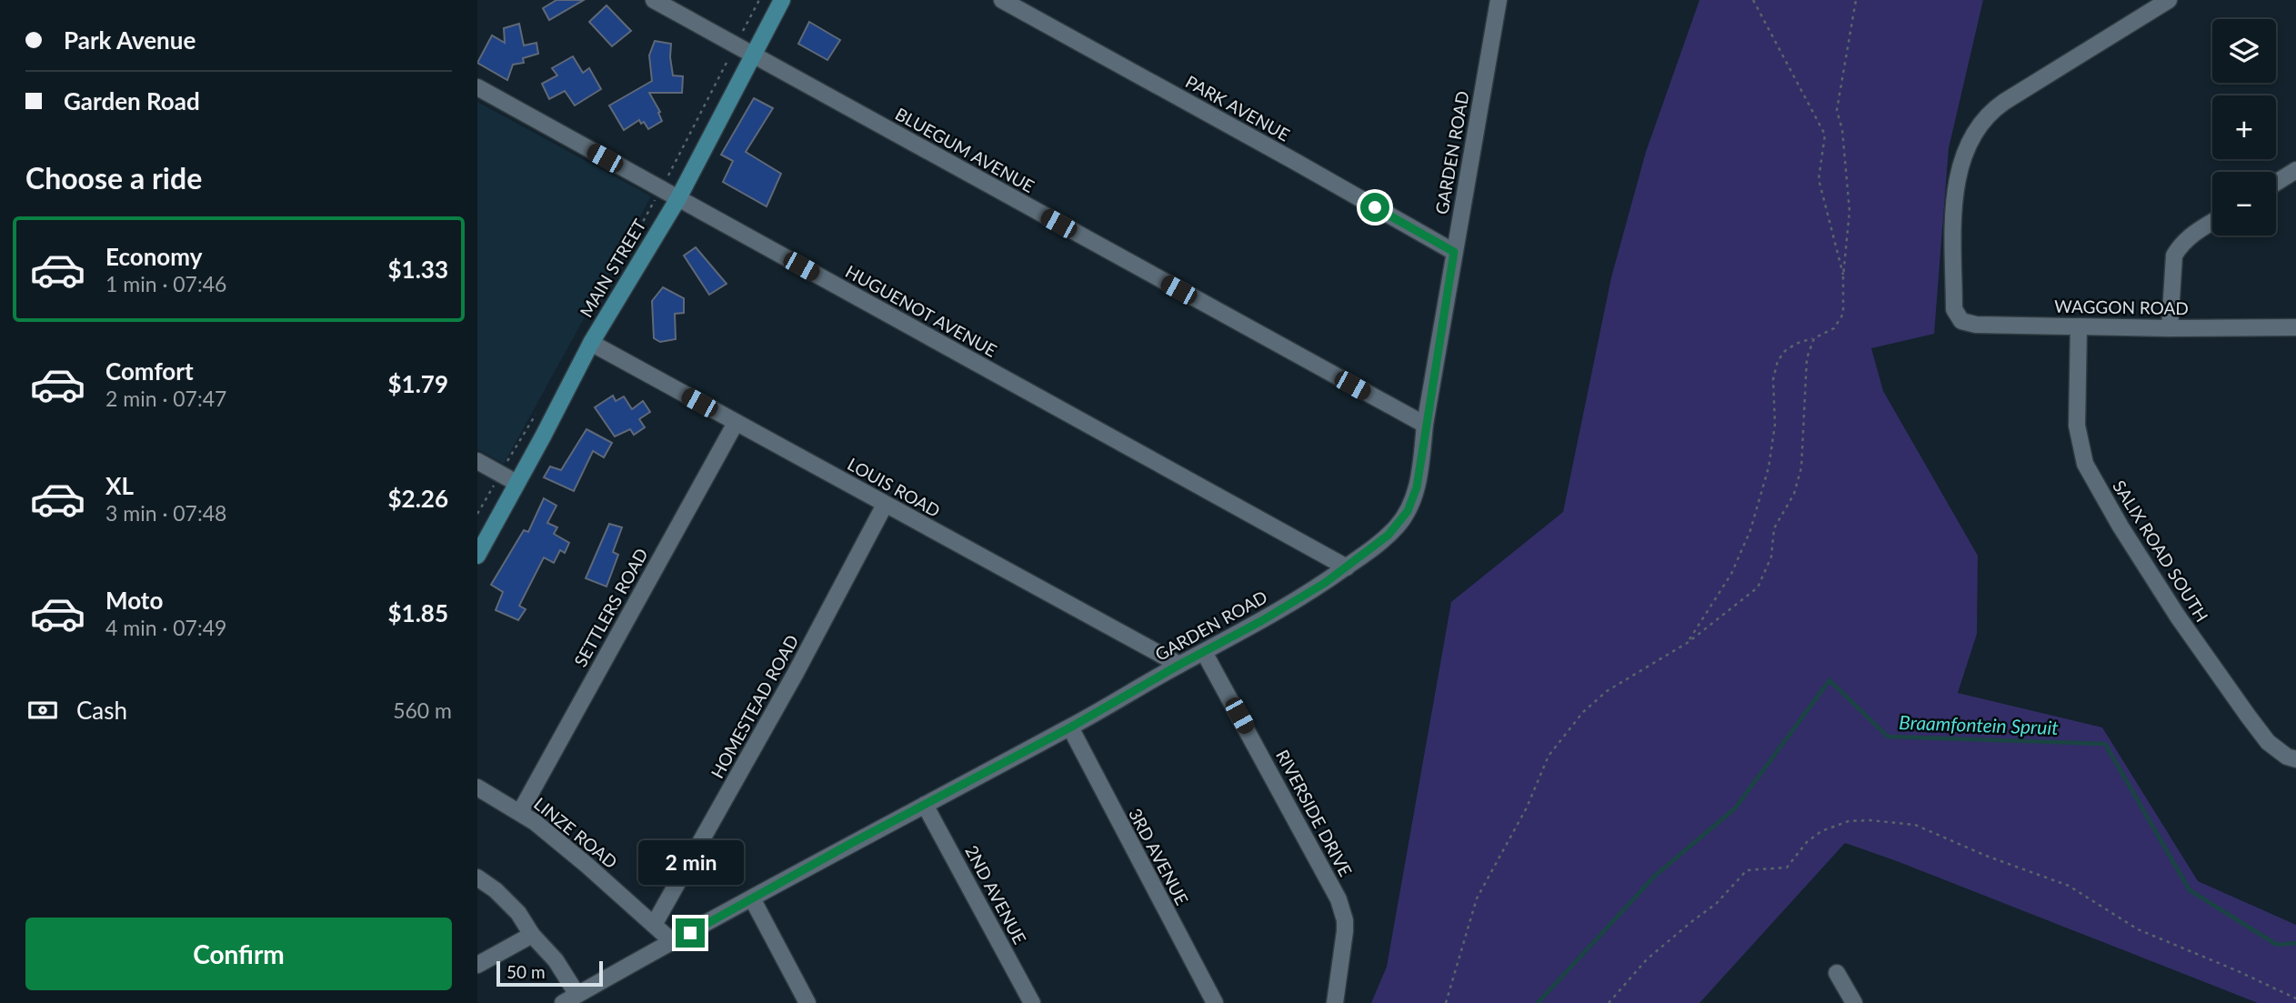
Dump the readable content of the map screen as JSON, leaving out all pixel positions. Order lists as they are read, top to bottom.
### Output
{
  "streets": {
    "street": [
      "PARK AVENUE",
      "BLUEGUM AVENUE",
      "GARDEN ROAD",
      "MAIN STREET",
      "WAGGON ROAD",
      "HUGUENOT AVENUE",
      "LOUIS ROAD",
      "SALIX ROAD SOUTH",
      "SETTLERS ROAD",
      "HOMESTEAD ROAD",
      "RIVERSIDE DRIVE",
      "LINZE ROAD",
      "3RD AVENUE",
      "2ND AVENUE"
    ]
  },
  "crossings": [
    ["PARK AVENUE", "GARDEN ROAD"],
    ["BLUEGUM AVENUE", "GARDEN ROAD"],
    ["BLUEGUM AVENUE", "MAIN STREET"],
    ["GARDEN ROAD", "HUGUENOT AVENUE"],
    ["GARDEN ROAD", "LOUIS ROAD"],
    ["GARDEN ROAD", "RIVERSIDE DRIVE"],
    ["GARDEN ROAD", "LINZE ROAD"],
    ["GARDEN ROAD", "3RD AVENUE"],
    ["GARDEN ROAD", "2ND AVENUE"],
    ["MAIN STREET", "HUGUENOT AVENUE"],
    ["MAIN STREET", "LOUIS ROAD"],
    ["WAGGON ROAD", "SALIX ROAD SOUTH"],
    ["LOUIS ROAD", "SETTLERS ROAD"],
    ["LOUIS ROAD", "HOMESTEAD ROAD"],
    ["SETTLERS ROAD", "LINZE ROAD"],
    ["HOMESTEAD ROAD", "LINZE ROAD"]
  ],
  "water": ["Braamfontein Spruit"],
  "scale_bar": "50 m",
  "page": {
    "banner": ["Park Avenue", "Garden Road"],
    "map_buttons": ["+", "−"],
    "heading": "Choose a ride",
    "list": [
      {
        "name": "Economy",
        "note": "1 min · 07:46",
        "value": "$1.33"
      },
      {
        "name": "Comfort",
        "note": "2 min · 07:47",
        "value": "$1.79"
      },
      {
        "name": "XL",
        "note": "3 min · 07:48",
        "value": "$2.26"
      },
      {
        "name": "Moto",
        "note": "4 min · 07:49",
        "value": "$1.85"
      }
    ],
    "pay": ["Cash", "560 m"],
    "bubble": "2 min",
    "buttons": "Confirm",
    "scale": "50 m"
  }
}
